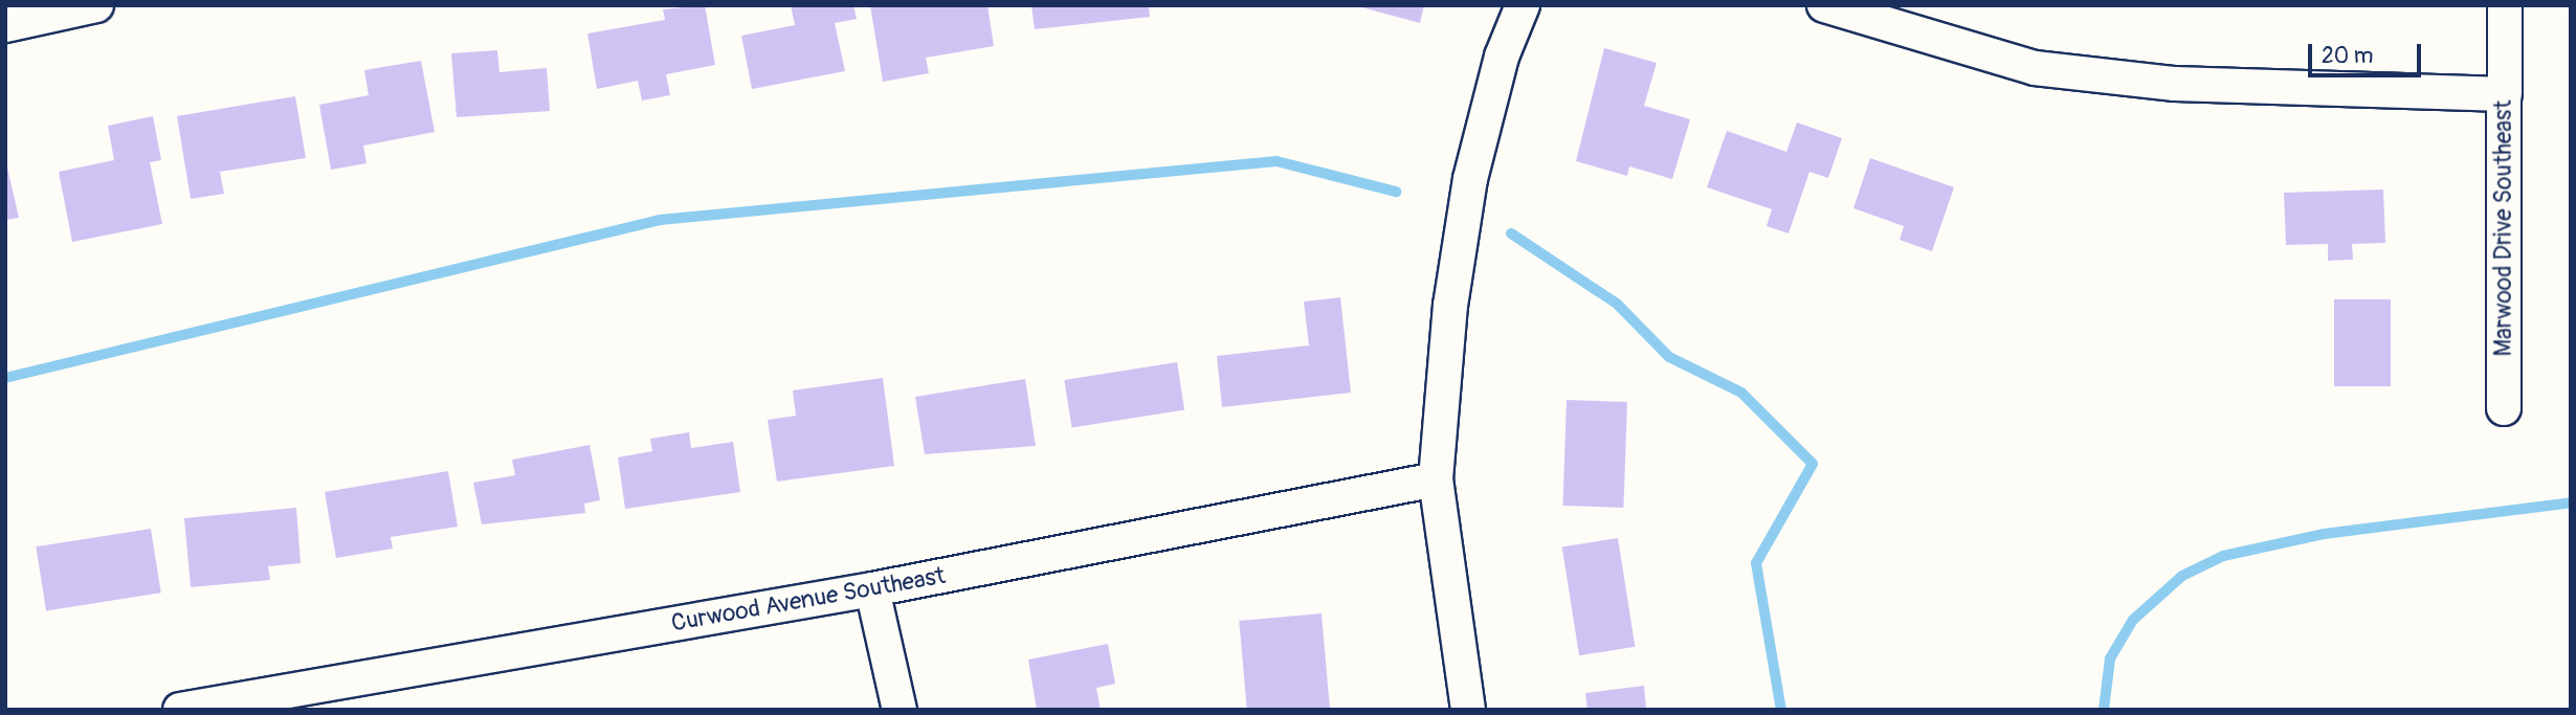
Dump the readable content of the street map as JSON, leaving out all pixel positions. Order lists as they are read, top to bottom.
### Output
{
  "streets": {
    "street": ["Marwood Drive Southeast", "Curwood Avenue Southeast"]
  },
  "scale_bar": "20 m"
}
